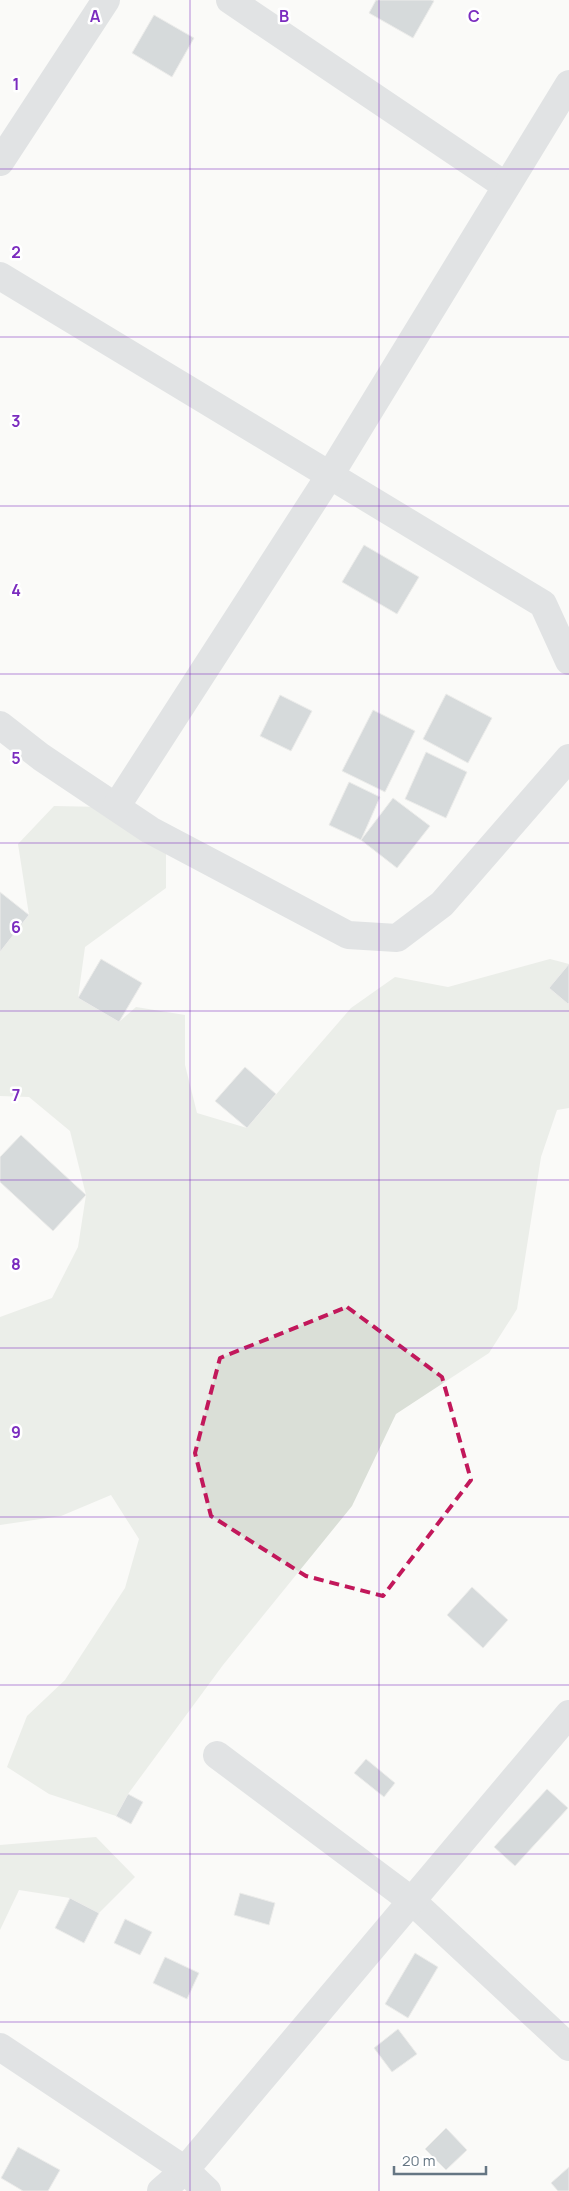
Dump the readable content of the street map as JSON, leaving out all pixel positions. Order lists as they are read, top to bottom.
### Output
{
  "scale_bar": "20 m",
  "grid": {
    "columns": ["A", "B", "C"],
    "rows": [
      "1",
      "2",
      "3",
      "4",
      "5",
      "6",
      "7",
      "8",
      "9"
    ]
  }
}
